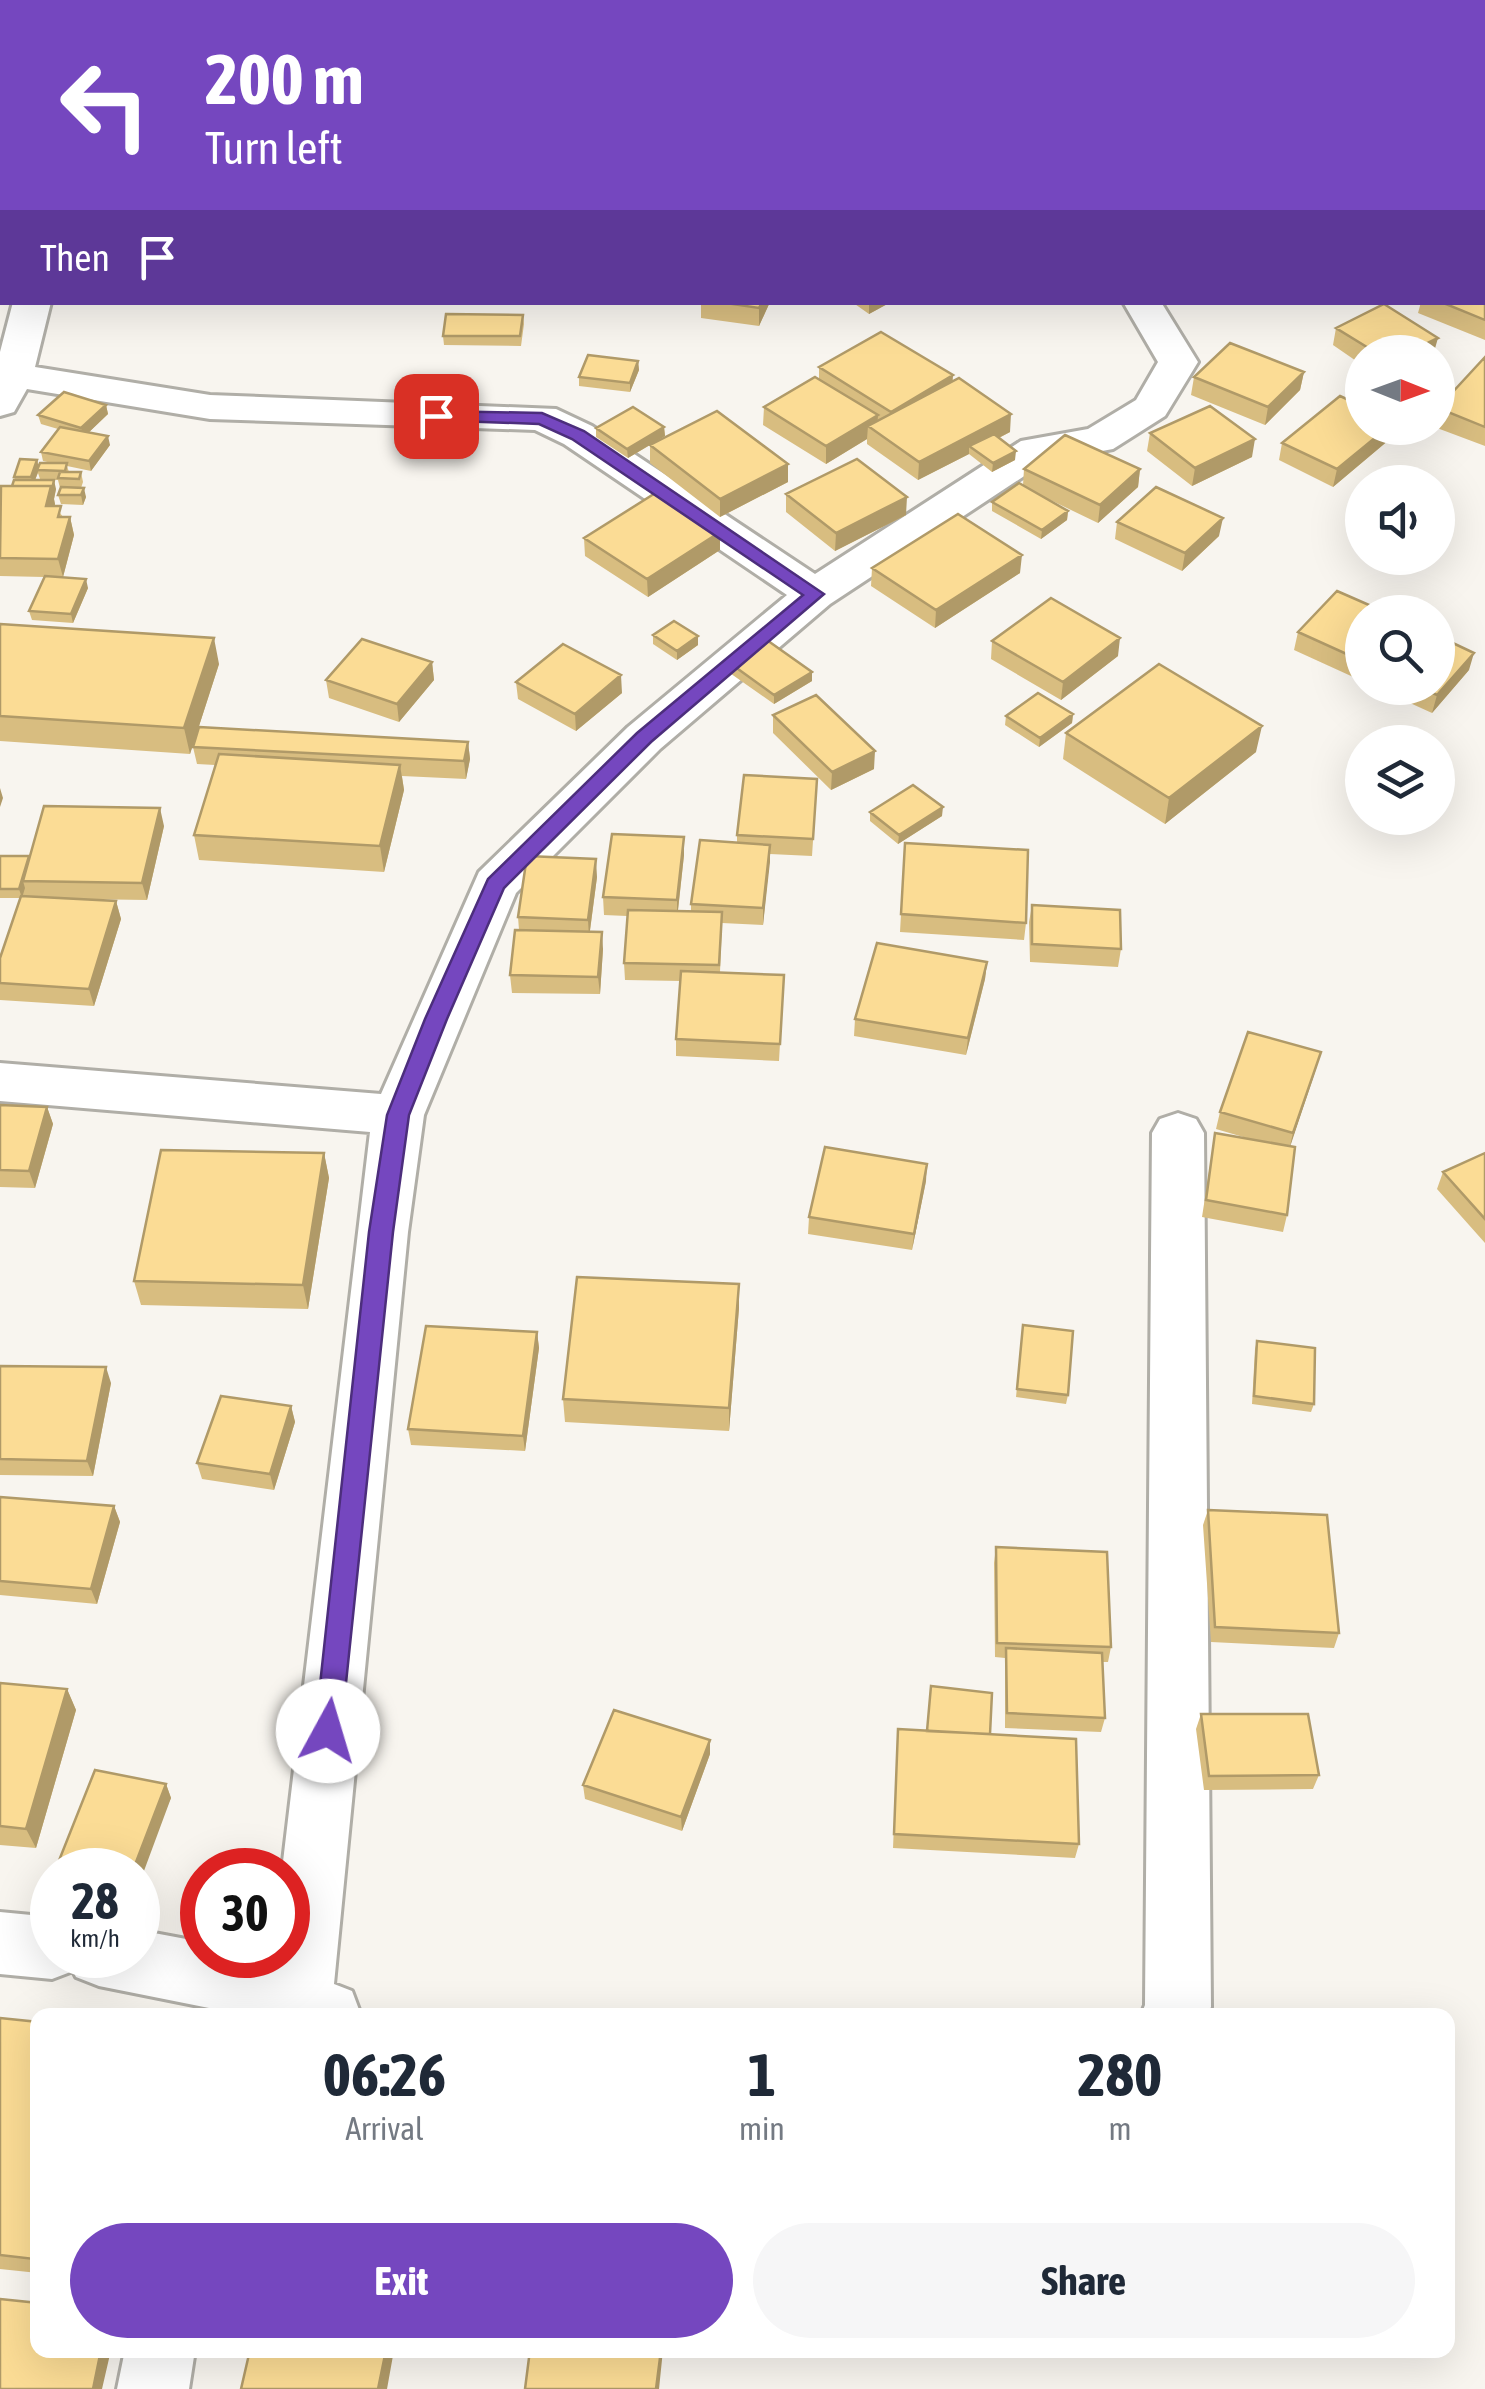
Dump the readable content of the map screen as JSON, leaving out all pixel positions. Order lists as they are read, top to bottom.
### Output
{
  "north": "right",
  "page": {
    "turn": ["200 m", "Turn left"],
    "then": "Then",
    "speed": "28 km/h",
    "limit": "30",
    "eta": [
      "06:26",
      "Arrival",
      "1",
      "min",
      "280",
      "m"
    ],
    "buttons": ["Exit", "Share"]
  }
}
